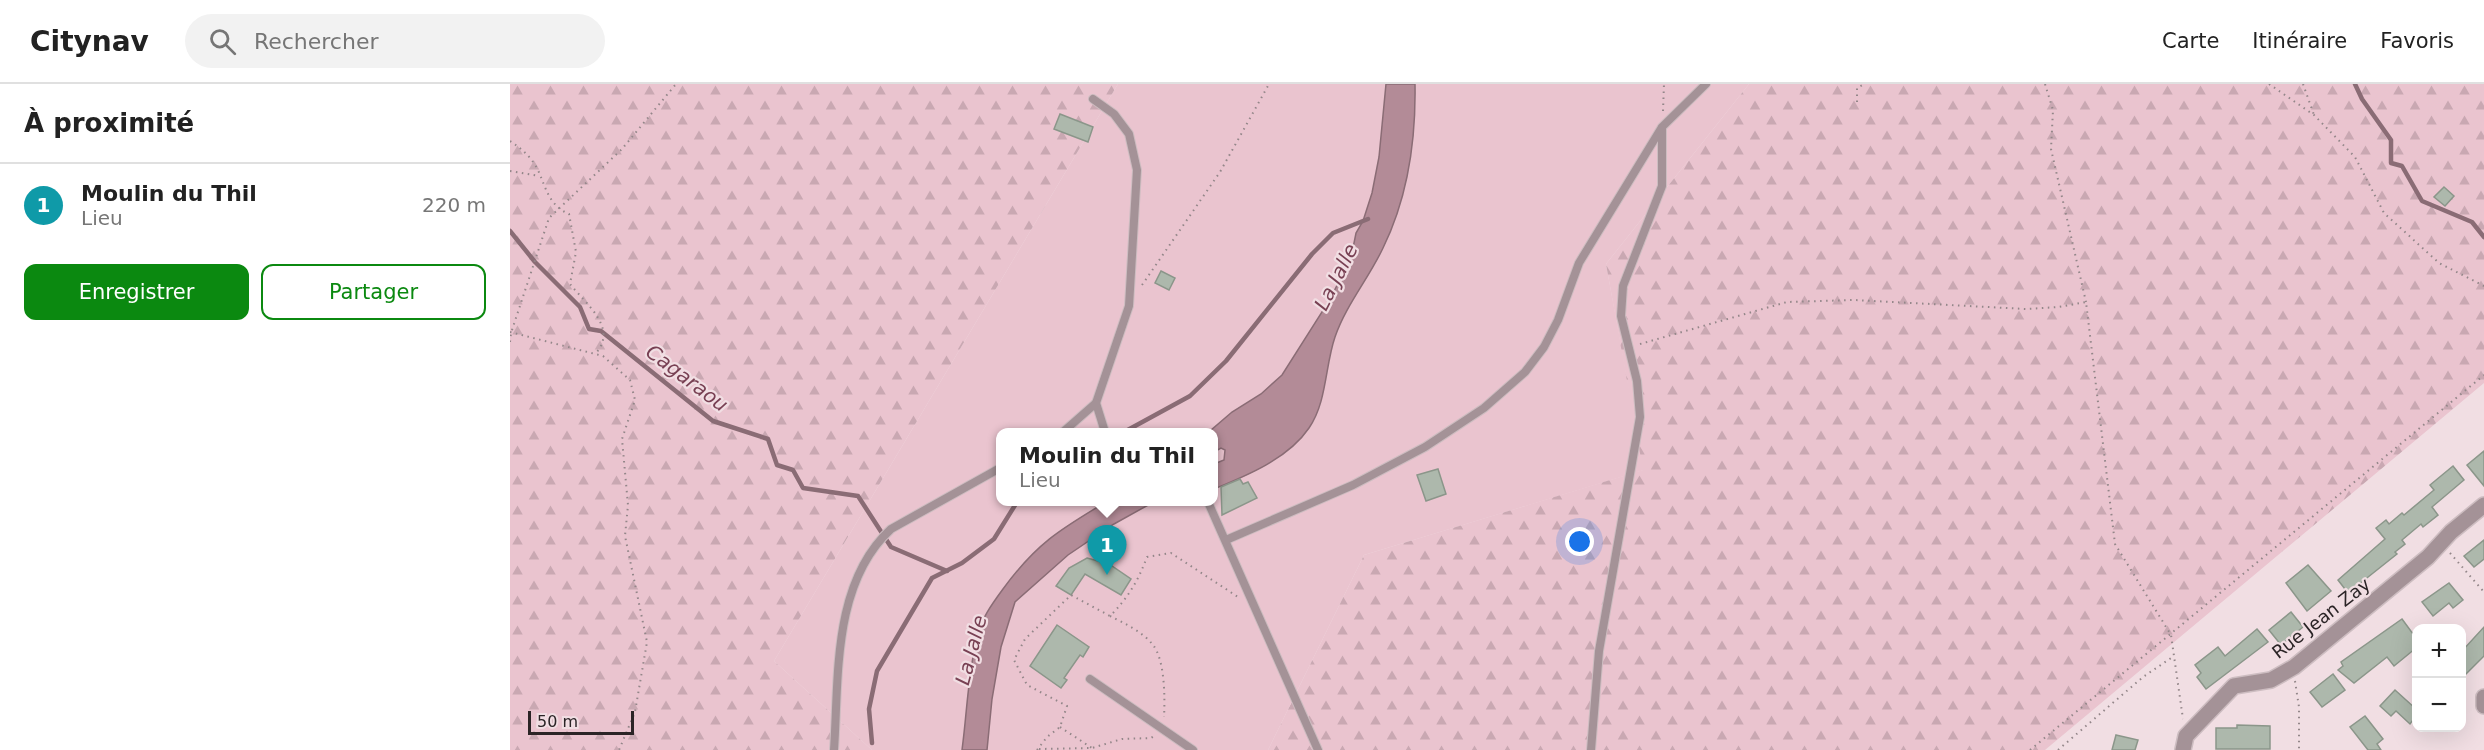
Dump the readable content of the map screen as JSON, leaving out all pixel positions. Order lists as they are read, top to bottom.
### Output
{
  "streets": {
    "street": ["Rue Jean Zay"]
  },
  "water": ["La Jalle", "Cagaraou"],
  "scale_bar": "50 m",
  "page": {
    "header": "Citynav",
    "search": "Rechercher",
    "nav": ["Carte", "Itinéraire", "Favoris"],
    "heading": "À proximité",
    "list": [
      {
        "mark": "1",
        "name": "Moulin du Thil",
        "note": "Lieu",
        "value": "220 m"
      }
    ],
    "buttons": ["Enregistrer", "Partager"],
    "popup": ["Moulin du Thil", "Lieu"],
    "pins": "1",
    "map_buttons": ["+", "−"],
    "scale": "50 m"
  }
}
